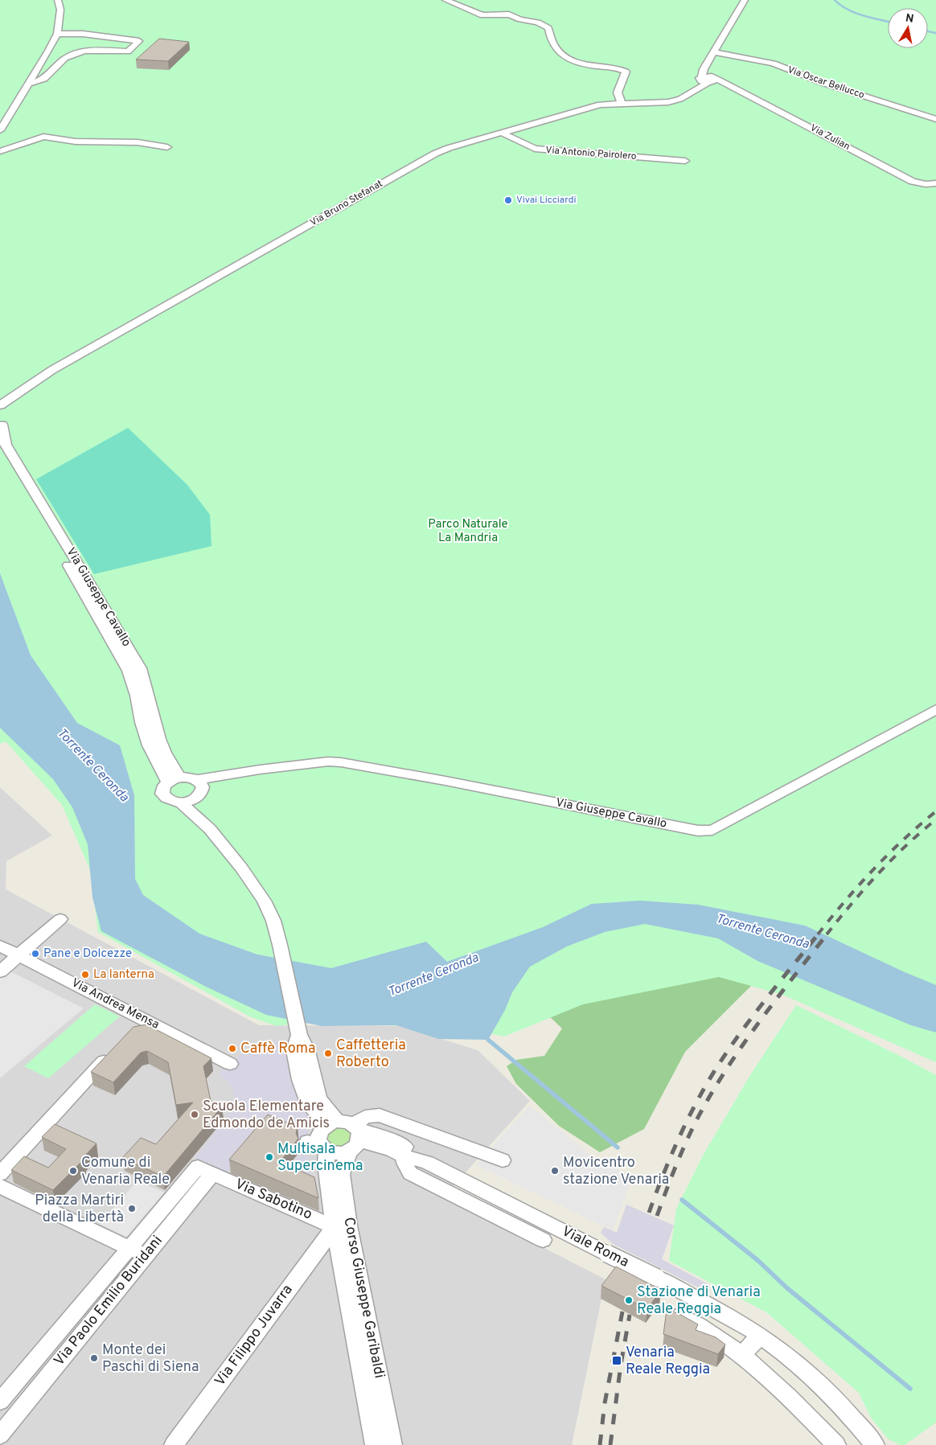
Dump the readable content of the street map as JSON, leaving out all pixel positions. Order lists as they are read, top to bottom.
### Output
{
  "streets": {
    "street": [
      "Via Oscar Bellucco",
      "Via Zulian",
      "Via Antonio Pairolero",
      "Via Bruno Stefanat",
      "Via Giuseppe Cavallo",
      "Via Andrea Mensa",
      "Via Sabotino",
      "Viale Roma",
      "Corso Giuseppe Garibaldi",
      "Via Paolo Emilio Buridani",
      "Via Filippo Juvarra"
    ]
  },
  "crossings": [
    ["Via Oscar Bellucco", "Via Bruno Stefanat"],
    ["Via Zulian", "Via Bruno Stefanat"],
    ["Via Antonio Pairolero", "Via Bruno Stefanat"],
    ["Via Bruno Stefanat", "Via Giuseppe Cavallo"],
    ["Via Sabotino", "Corso Giuseppe Garibaldi"],
    ["Via Sabotino", "Via Paolo Emilio Buridani"],
    ["Via Sabotino", "Via Filippo Juvarra"],
    ["Viale Roma", "Corso Giuseppe Garibaldi"],
    ["Corso Giuseppe Garibaldi", "Via Filippo Juvarra"]
  ],
  "water": ["Torrente Ceronda"],
  "parks": ["Parco Naturale La Mandria"],
  "places": {
    "other": [
      "Vivai Licciardi",
      "Pane e Dolcezze",
      "La lanterna",
      "Caffè Roma",
      "Caffetteria Roberto",
      "Scuola Elementare Edmondo de Amicis",
      "Multisala Supercinema",
      "Comune di Venaria Reale",
      "Movicentro stazione Venaria",
      "Piazza Martiri della Libertà",
      "Stazione di Venaria Reale Reggia",
      "Monte dei Paschi di Siena"
    ],
    "transit": ["Venaria Reale Reggia"]
  },
  "north": "top"
}
